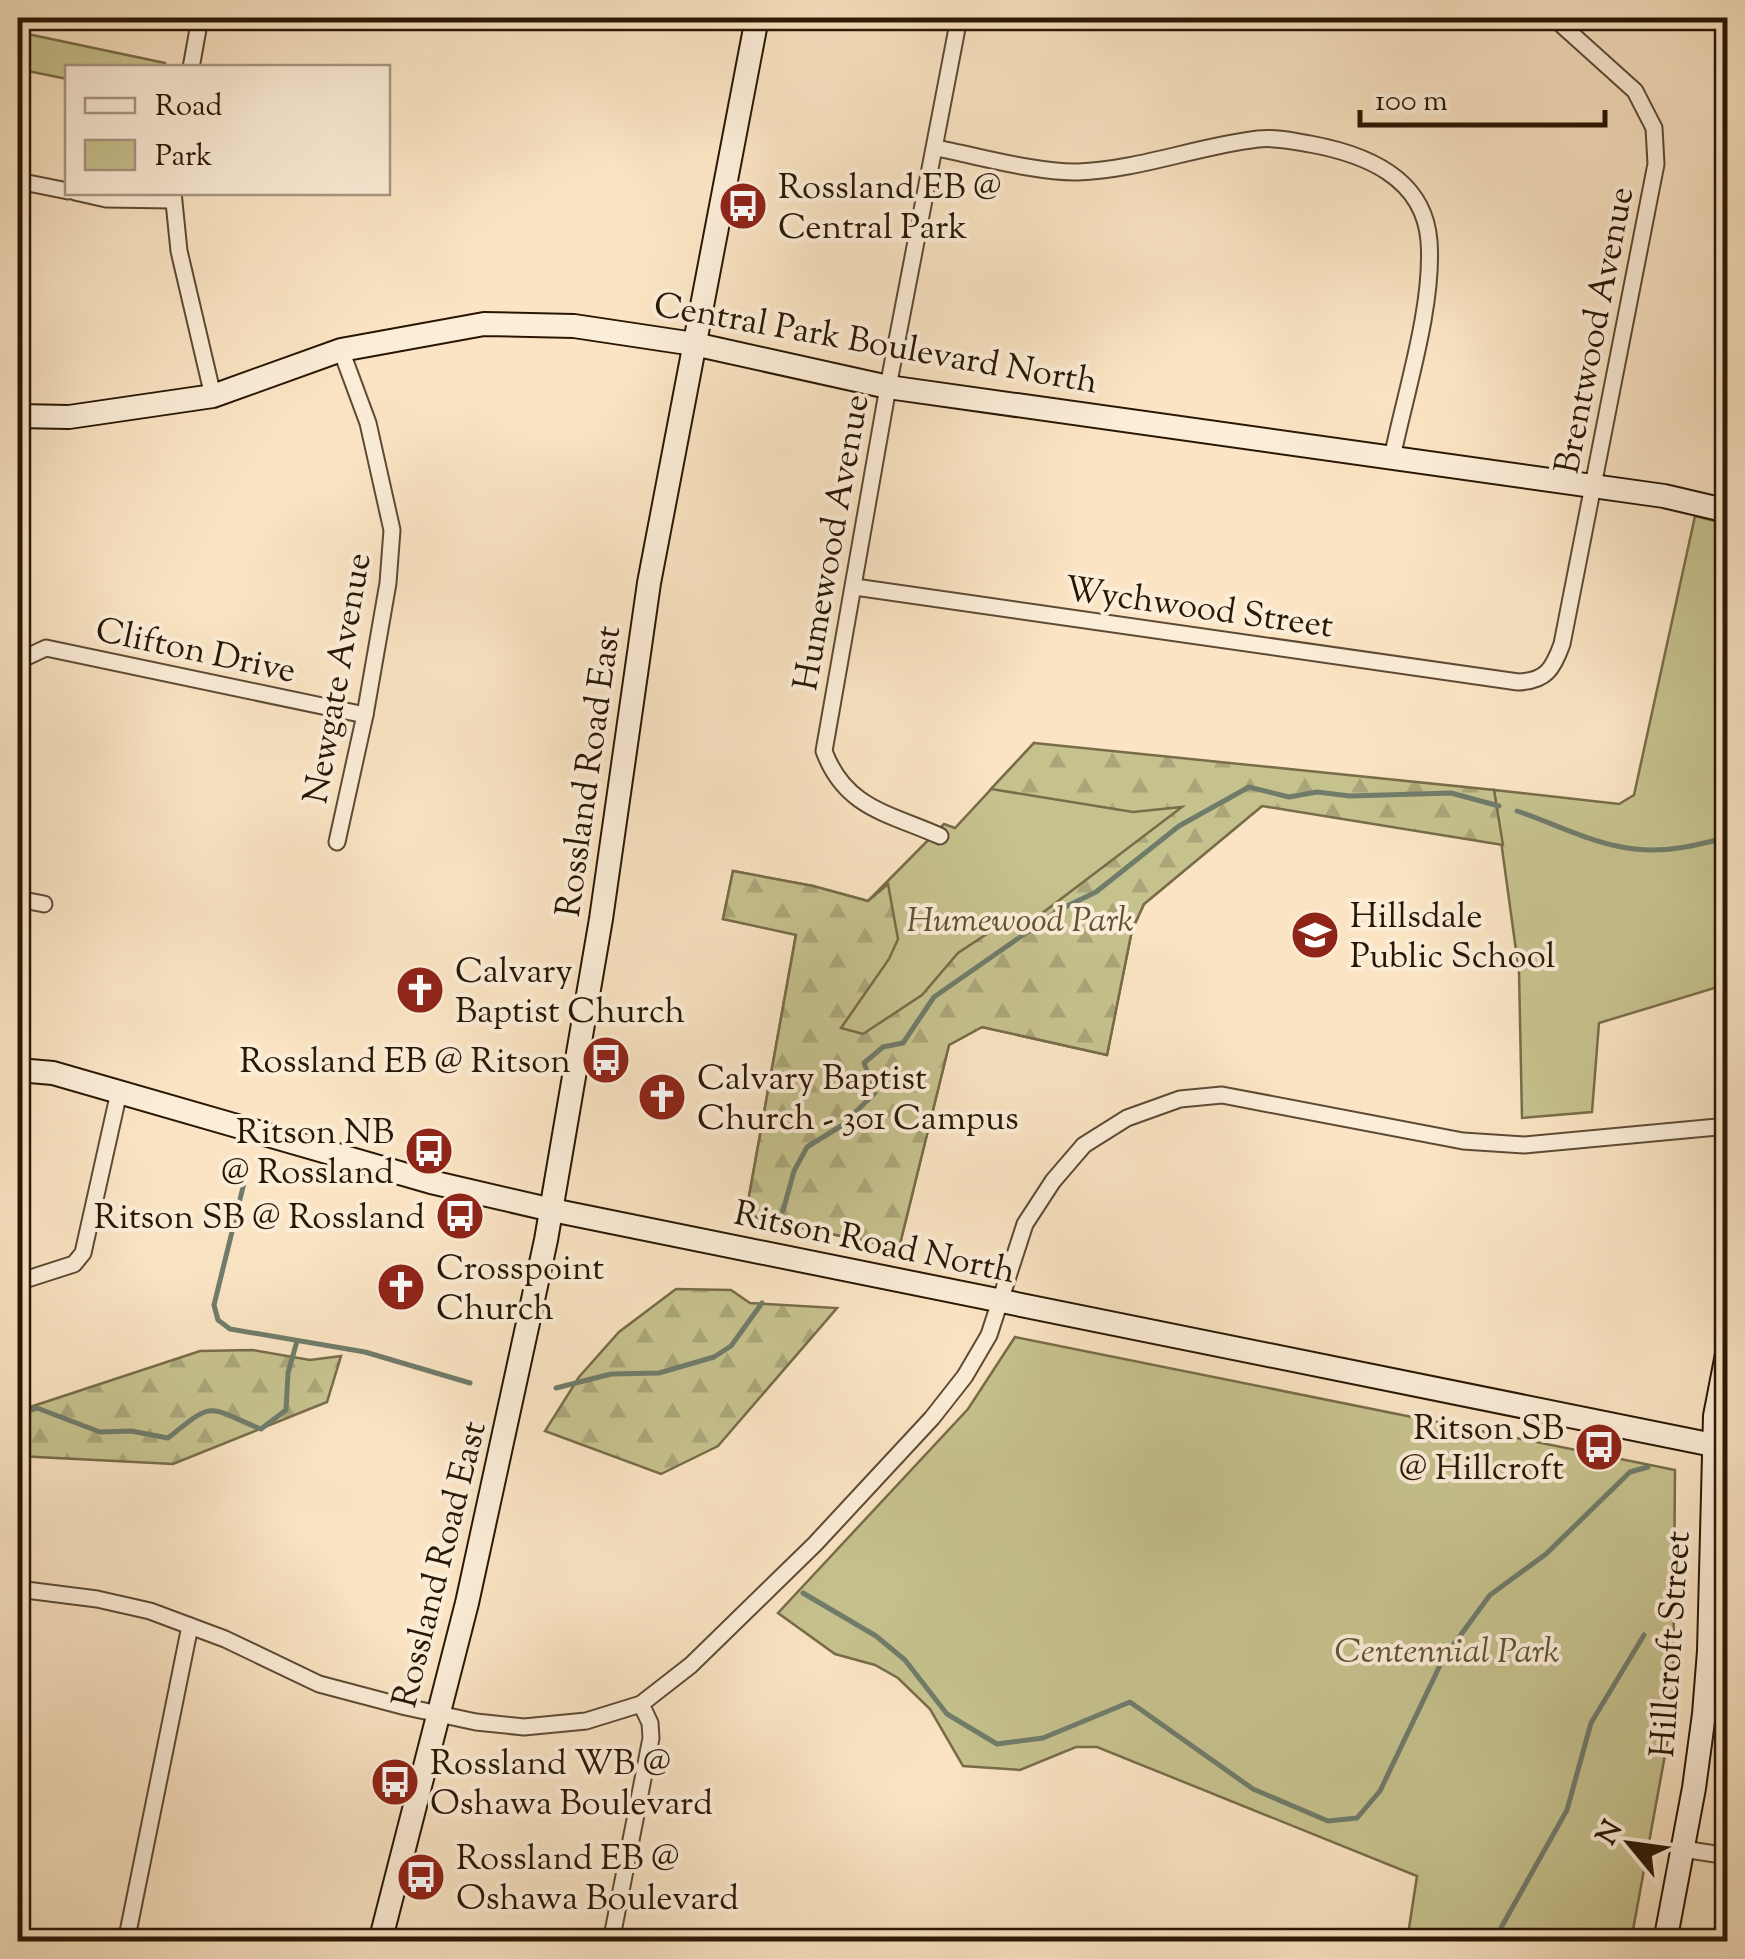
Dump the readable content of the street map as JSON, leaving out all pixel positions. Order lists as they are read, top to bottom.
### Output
{
  "streets": {
    "main road": [
      "Central Park Boulevard North",
      "Rossland Road East",
      "Ritson Road North",
      "Hillcroft Street"
    ],
    "street": [
      "Brentwood Avenue",
      "Humewood Avenue",
      "Wychwood Street",
      "Clifton Drive",
      "Newgate Avenue"
    ]
  },
  "crossings": [
    ["Brentwood Avenue", "Central Park Boulevard North"],
    ["Brentwood Avenue", "Wychwood Street"],
    ["Central Park Boulevard North", "Humewood Avenue"],
    ["Central Park Boulevard North", "Newgate Avenue"],
    ["Central Park Boulevard North", "Rossland Road East"],
    ["Humewood Avenue", "Wychwood Street"],
    ["Clifton Drive", "Newgate Avenue"],
    ["Rossland Road East", "Ritson Road North"],
    ["Ritson Road North", "Hillcroft Street"]
  ],
  "parks": ["Humewood Park", "Centennial Park"],
  "places": {
    "bus stop": [
      "Rossland EB @ Central Park",
      "Rossland EB @ Ritson",
      "Ritson NB @ Rossland",
      "Ritson SB @ Rossland",
      "Ritson SB @ Hillcroft",
      "Rossland WB @ Oshawa Boulevard",
      "Rossland EB @ Oshawa Boulevard"
    ],
    "school or university": ["Hillsdale Public School"],
    "church": ["Calvary Baptist Church", "Calvary Baptist Church - 301 Campus", "Crosspoint Church"]
  },
  "legend": ["Road", "Park"],
  "scale_bar": "100 m",
  "north": "top left"
}
